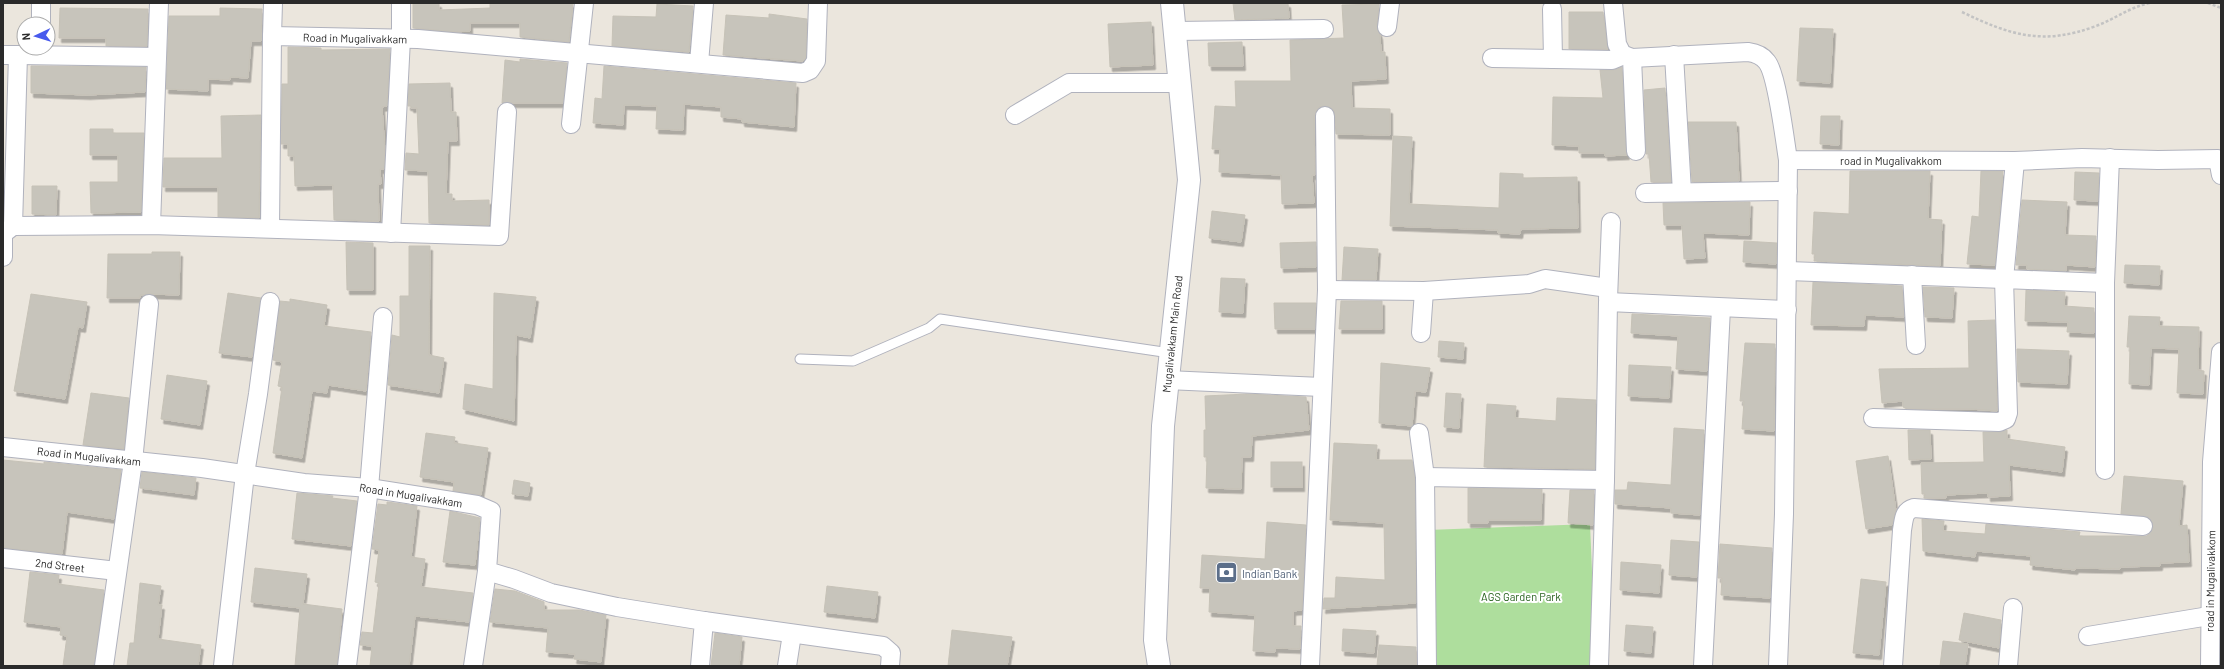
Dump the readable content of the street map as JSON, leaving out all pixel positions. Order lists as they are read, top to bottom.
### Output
{
  "streets": {
    "street": [
      "Road in Mugalivakkam",
      "road in Mugalivakkom",
      "Mugalivakkam Main Road",
      "2nd Street"
    ]
  },
  "parks": ["AGS Garden Park"],
  "places": {
    "bank": ["Indian Bank"]
  },
  "north": "left"
}
